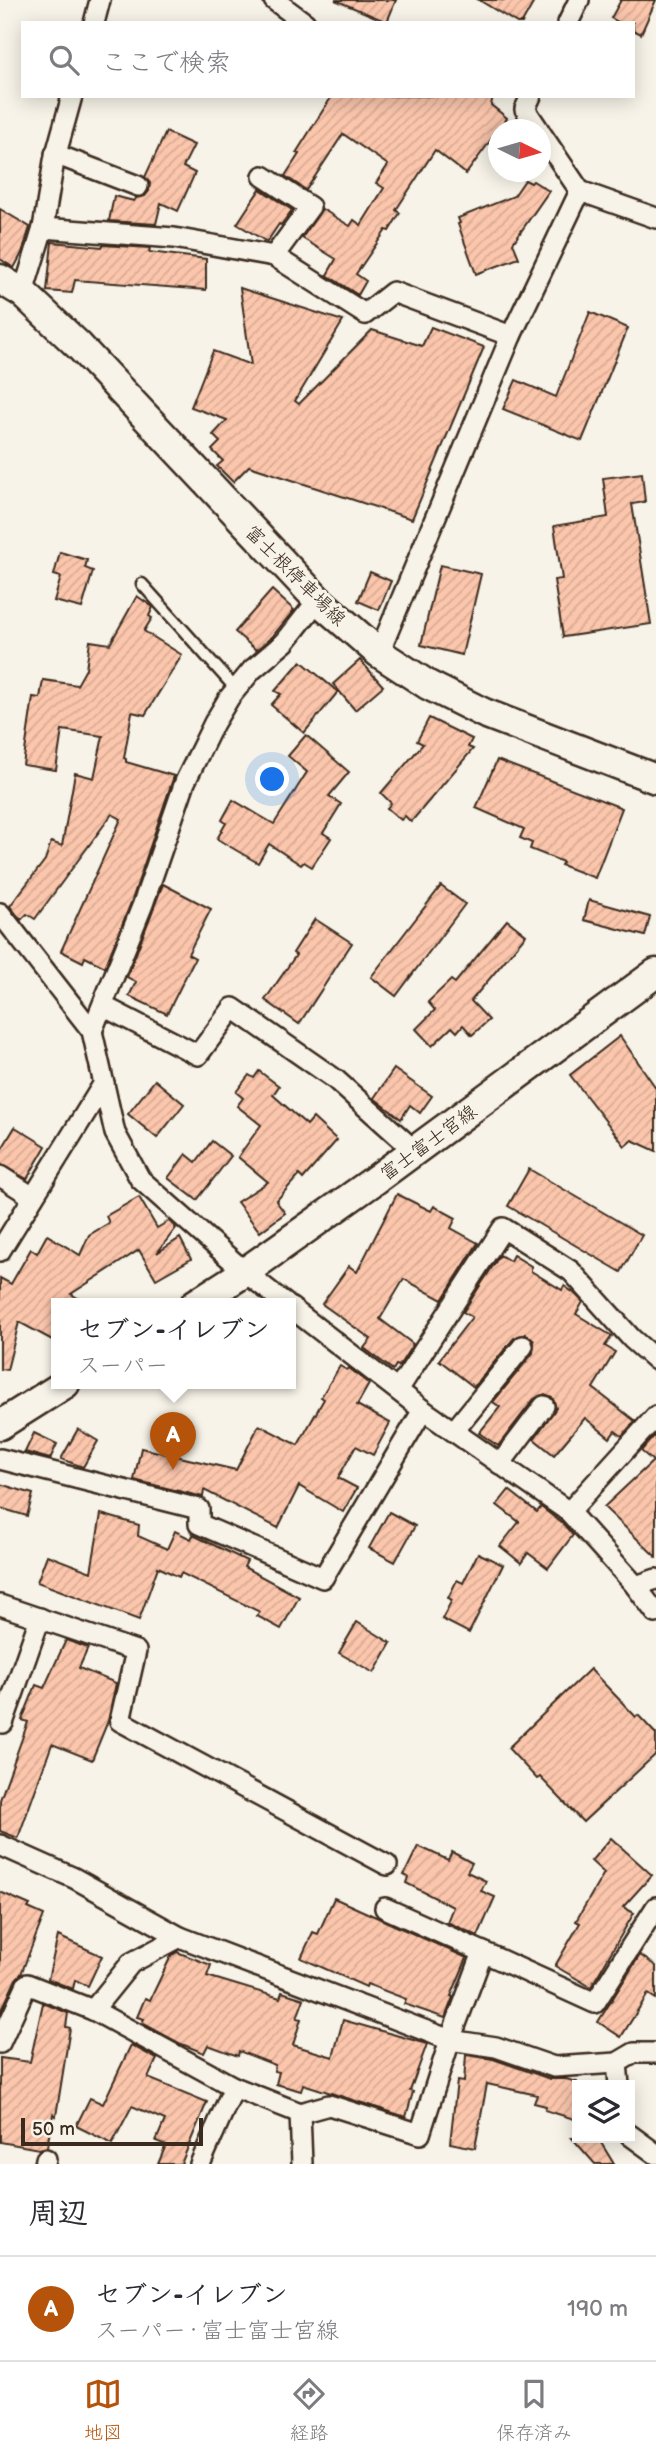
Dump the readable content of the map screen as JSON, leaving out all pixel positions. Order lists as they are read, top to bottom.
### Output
{
  "streets": {
    "main road": ["富士根停車場線", "富士富士宮線"]
  },
  "scale_bar": "50 m",
  "north": "right",
  "page": {
    "search": "ここで検索",
    "popup": ["セブン-イレブン", "スーパー"],
    "pins": "A",
    "scale": "50 m",
    "heading": "周辺",
    "list": [
      {
        "mark": "A",
        "name": "セブン-イレブン",
        "note": "スーパー · 富士富士宮線",
        "value": "190 m"
      }
    ],
    "nav": ["地図", "経路", "保存済み"]
  }
}
